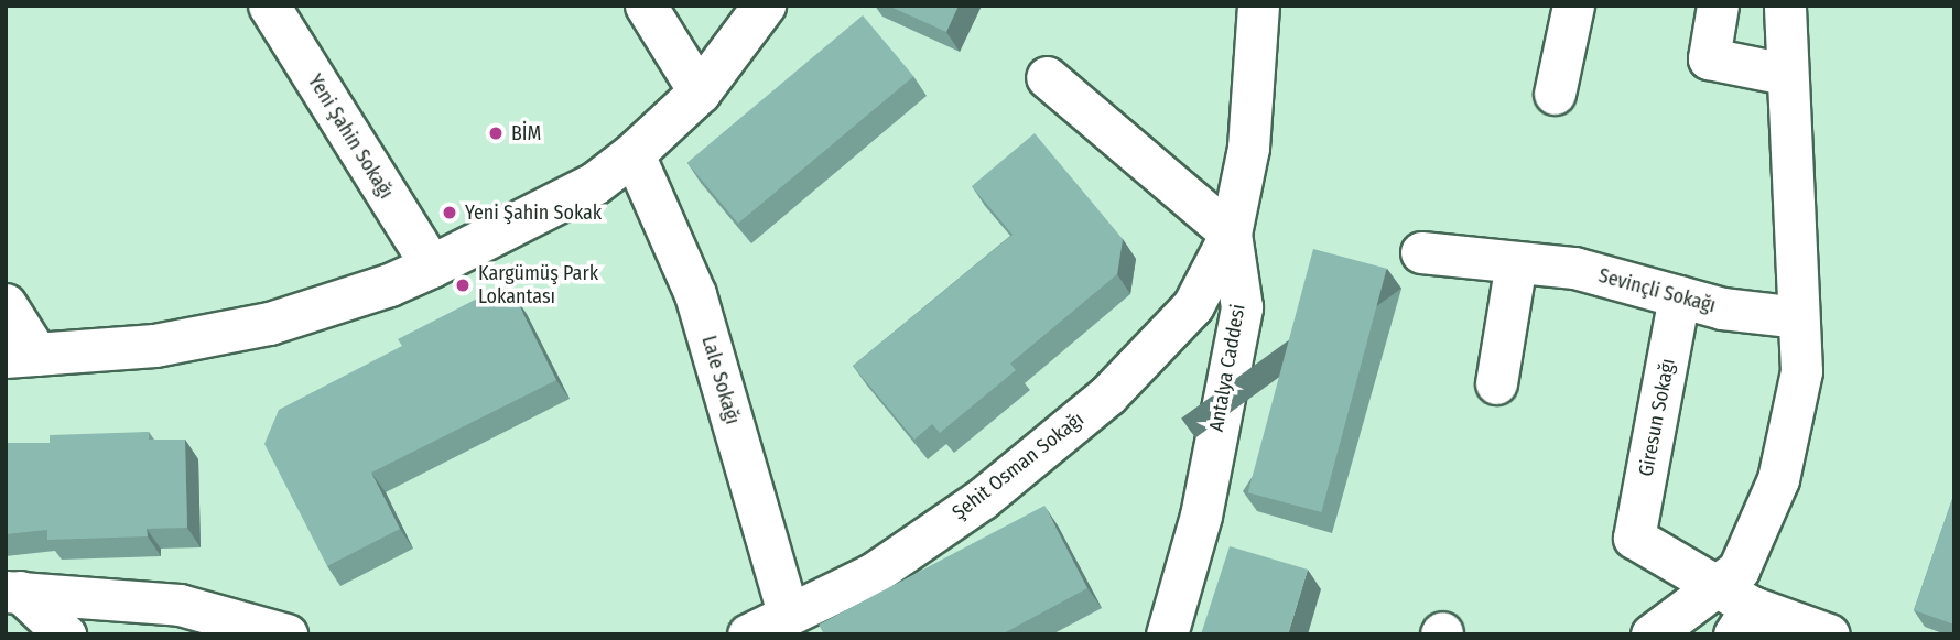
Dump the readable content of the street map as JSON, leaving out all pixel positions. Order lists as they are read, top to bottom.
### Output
{
  "streets": {
    "street": [
      "Yeni Şahin Sokağı",
      "Sevinçli Sokağı",
      "Antalya Caddesi",
      "Lale Sokağı",
      "Giresun Sokağı",
      "Şehit Osman Sokağı"
    ]
  },
  "crossings": [
    ["Sevinçli Sokağı", "Giresun Sokağı"],
    ["Antalya Caddesi", "Şehit Osman Sokağı"],
    ["Lale Sokağı", "Şehit Osman Sokağı"]
  ],
  "places": ["BİM", "Yeni Şahin Sokak", "Kargümüş Park Lokantası"]
}
